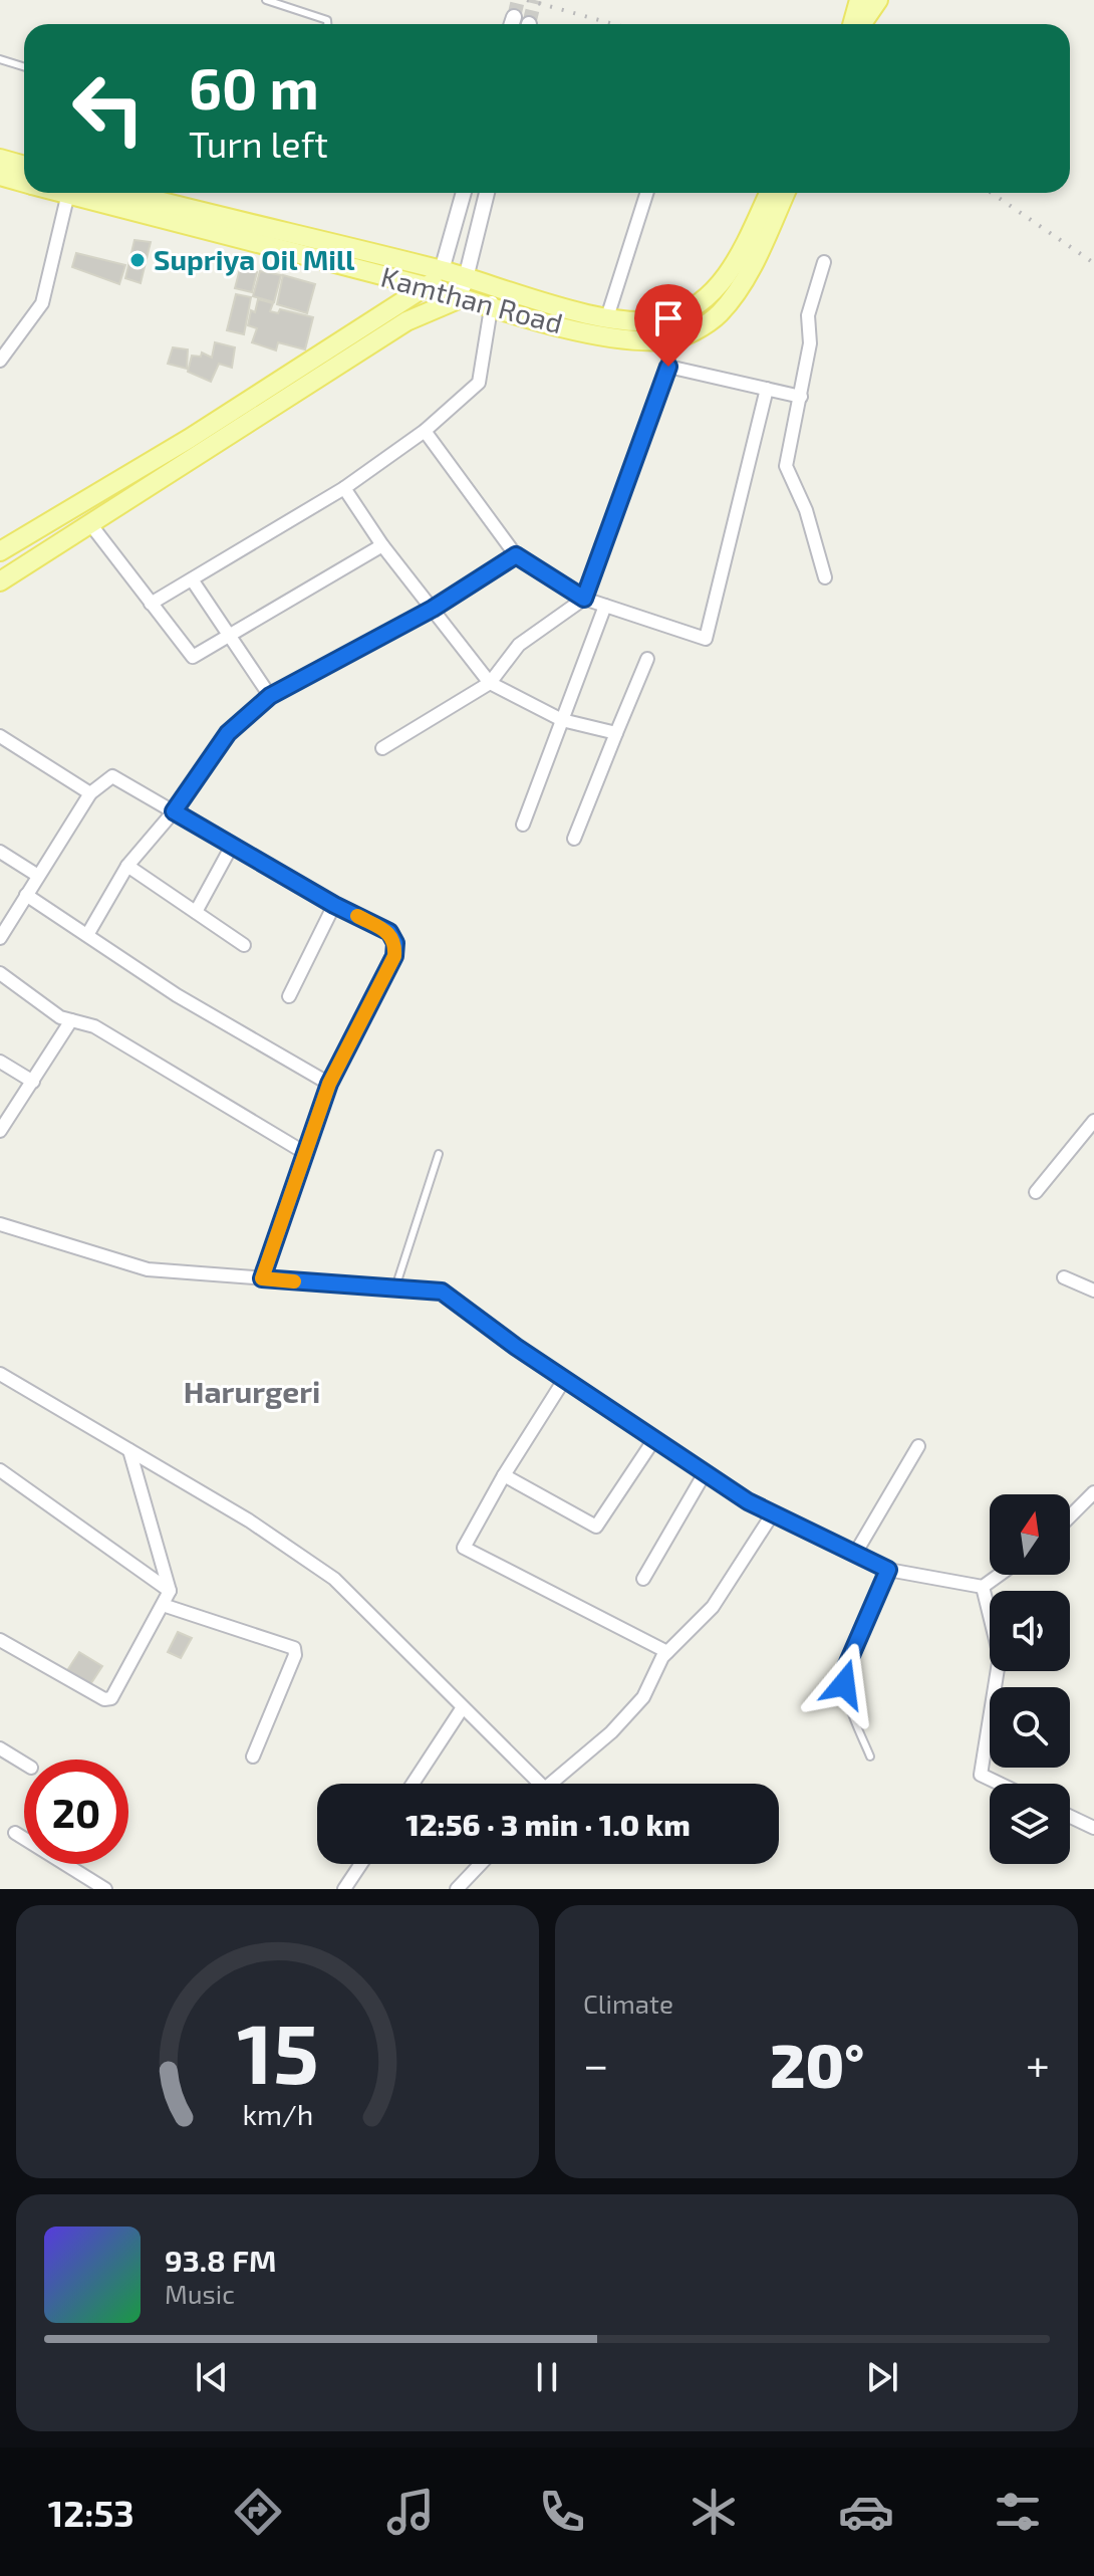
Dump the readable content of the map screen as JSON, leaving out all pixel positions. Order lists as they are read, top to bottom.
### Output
{
  "streets": {
    "main road": ["Kamthan Road"]
  },
  "districts": ["Harurgeri"],
  "places": ["Supriya Oil Mill"],
  "north": "top",
  "page": {
    "turn": ["60 m", "Turn left"],
    "limit": "20",
    "trip": "12:56 · 3 min · 1.0 km",
    "tile": "Climate",
    "heat": ["−", "20°", "+"],
    "song": ["93.8 FM", "Music"],
    "tabs": "12:53",
    "gauge": ["15", "km/h"]
  }
}
